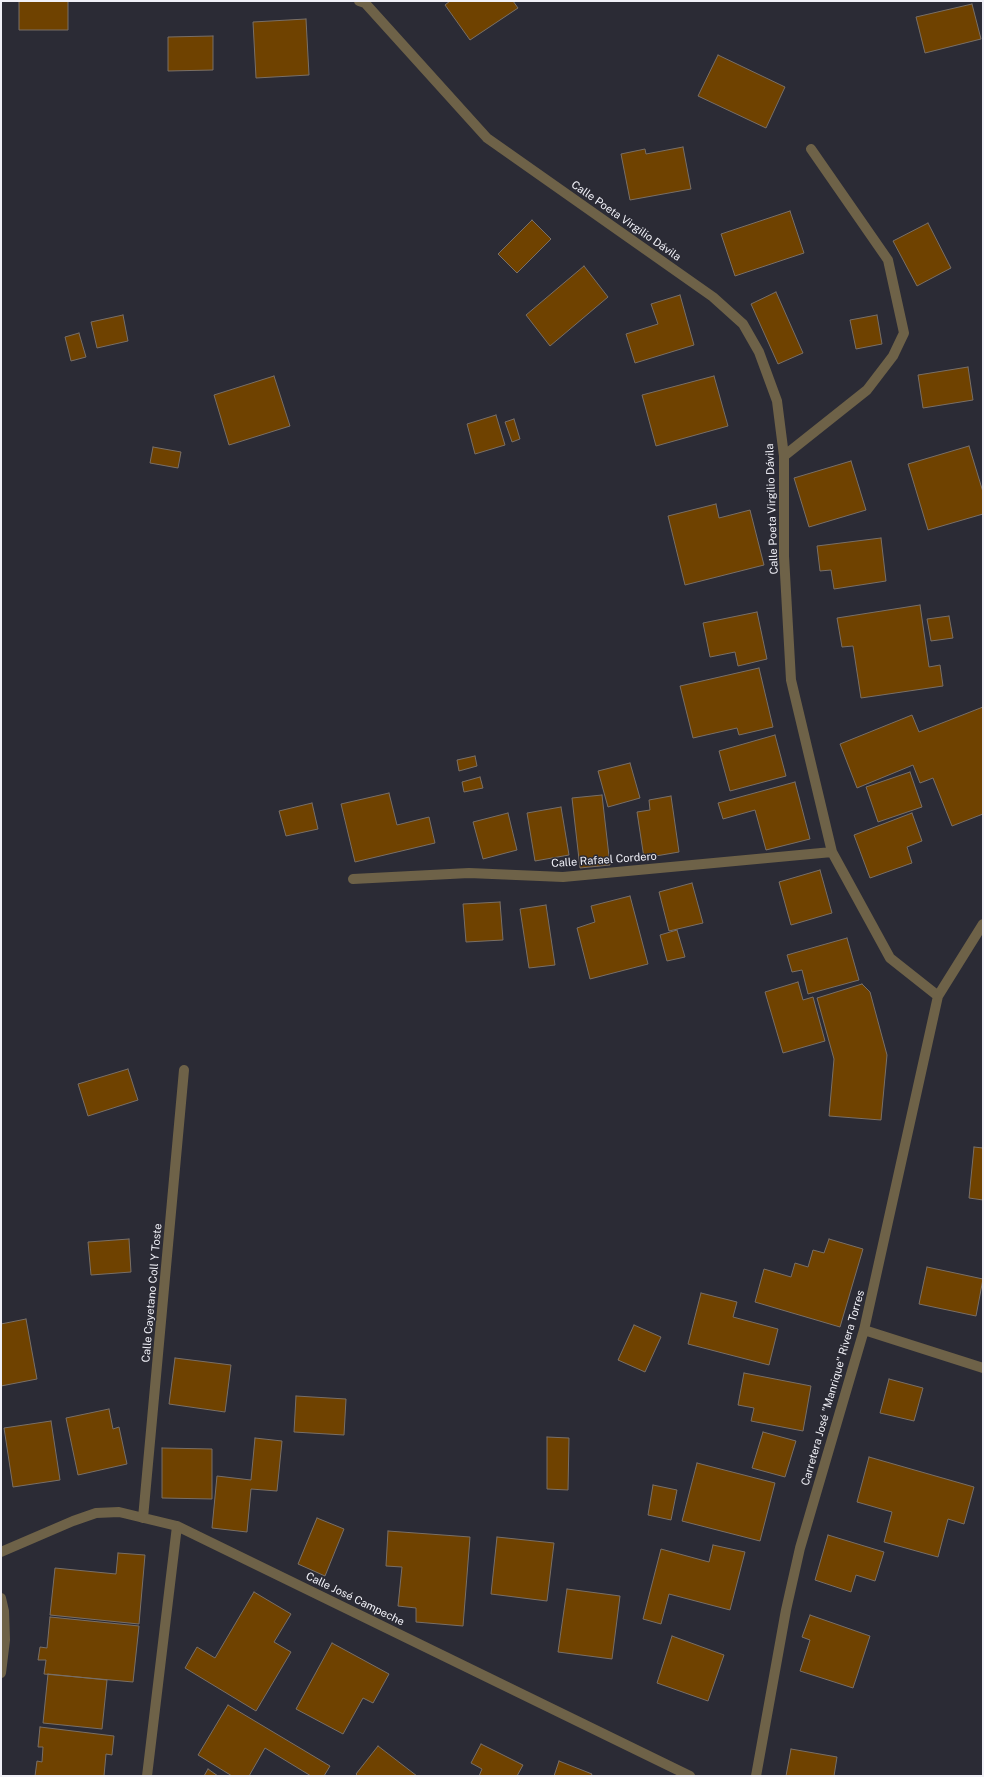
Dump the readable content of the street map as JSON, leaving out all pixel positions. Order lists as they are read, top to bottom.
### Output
{
  "streets": {
    "street": [
      "Calle Poeta Virgilio Dávila",
      "Calle Rafael Cordero",
      "Calle Cayetano Coll Y Toste",
      "Carretera José \"Manrique\" Rivera Torres",
      "Calle José Campeche"
    ]
  },
  "crossings": [
    ["Calle Poeta Virgilio Dávila", "Calle Rafael Cordero"],
    ["Calle Poeta Virgilio Dávila", "Carretera José \"Manrique\" Rivera Torres"],
    ["Calle Cayetano Coll Y Toste", "Calle José Campeche"]
  ]
}
